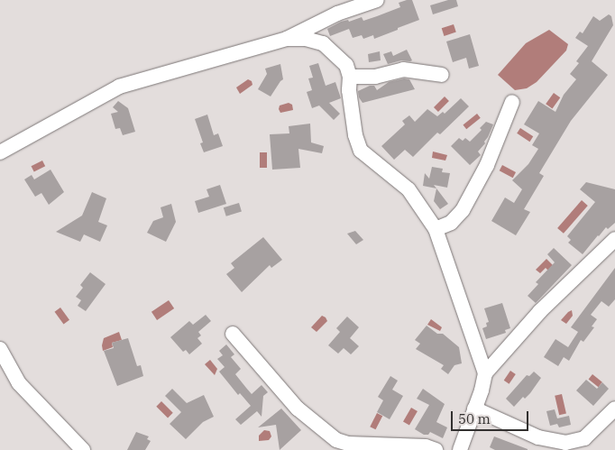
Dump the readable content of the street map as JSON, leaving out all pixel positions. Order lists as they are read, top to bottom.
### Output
{
  "scale_bar": "50 m"
}
